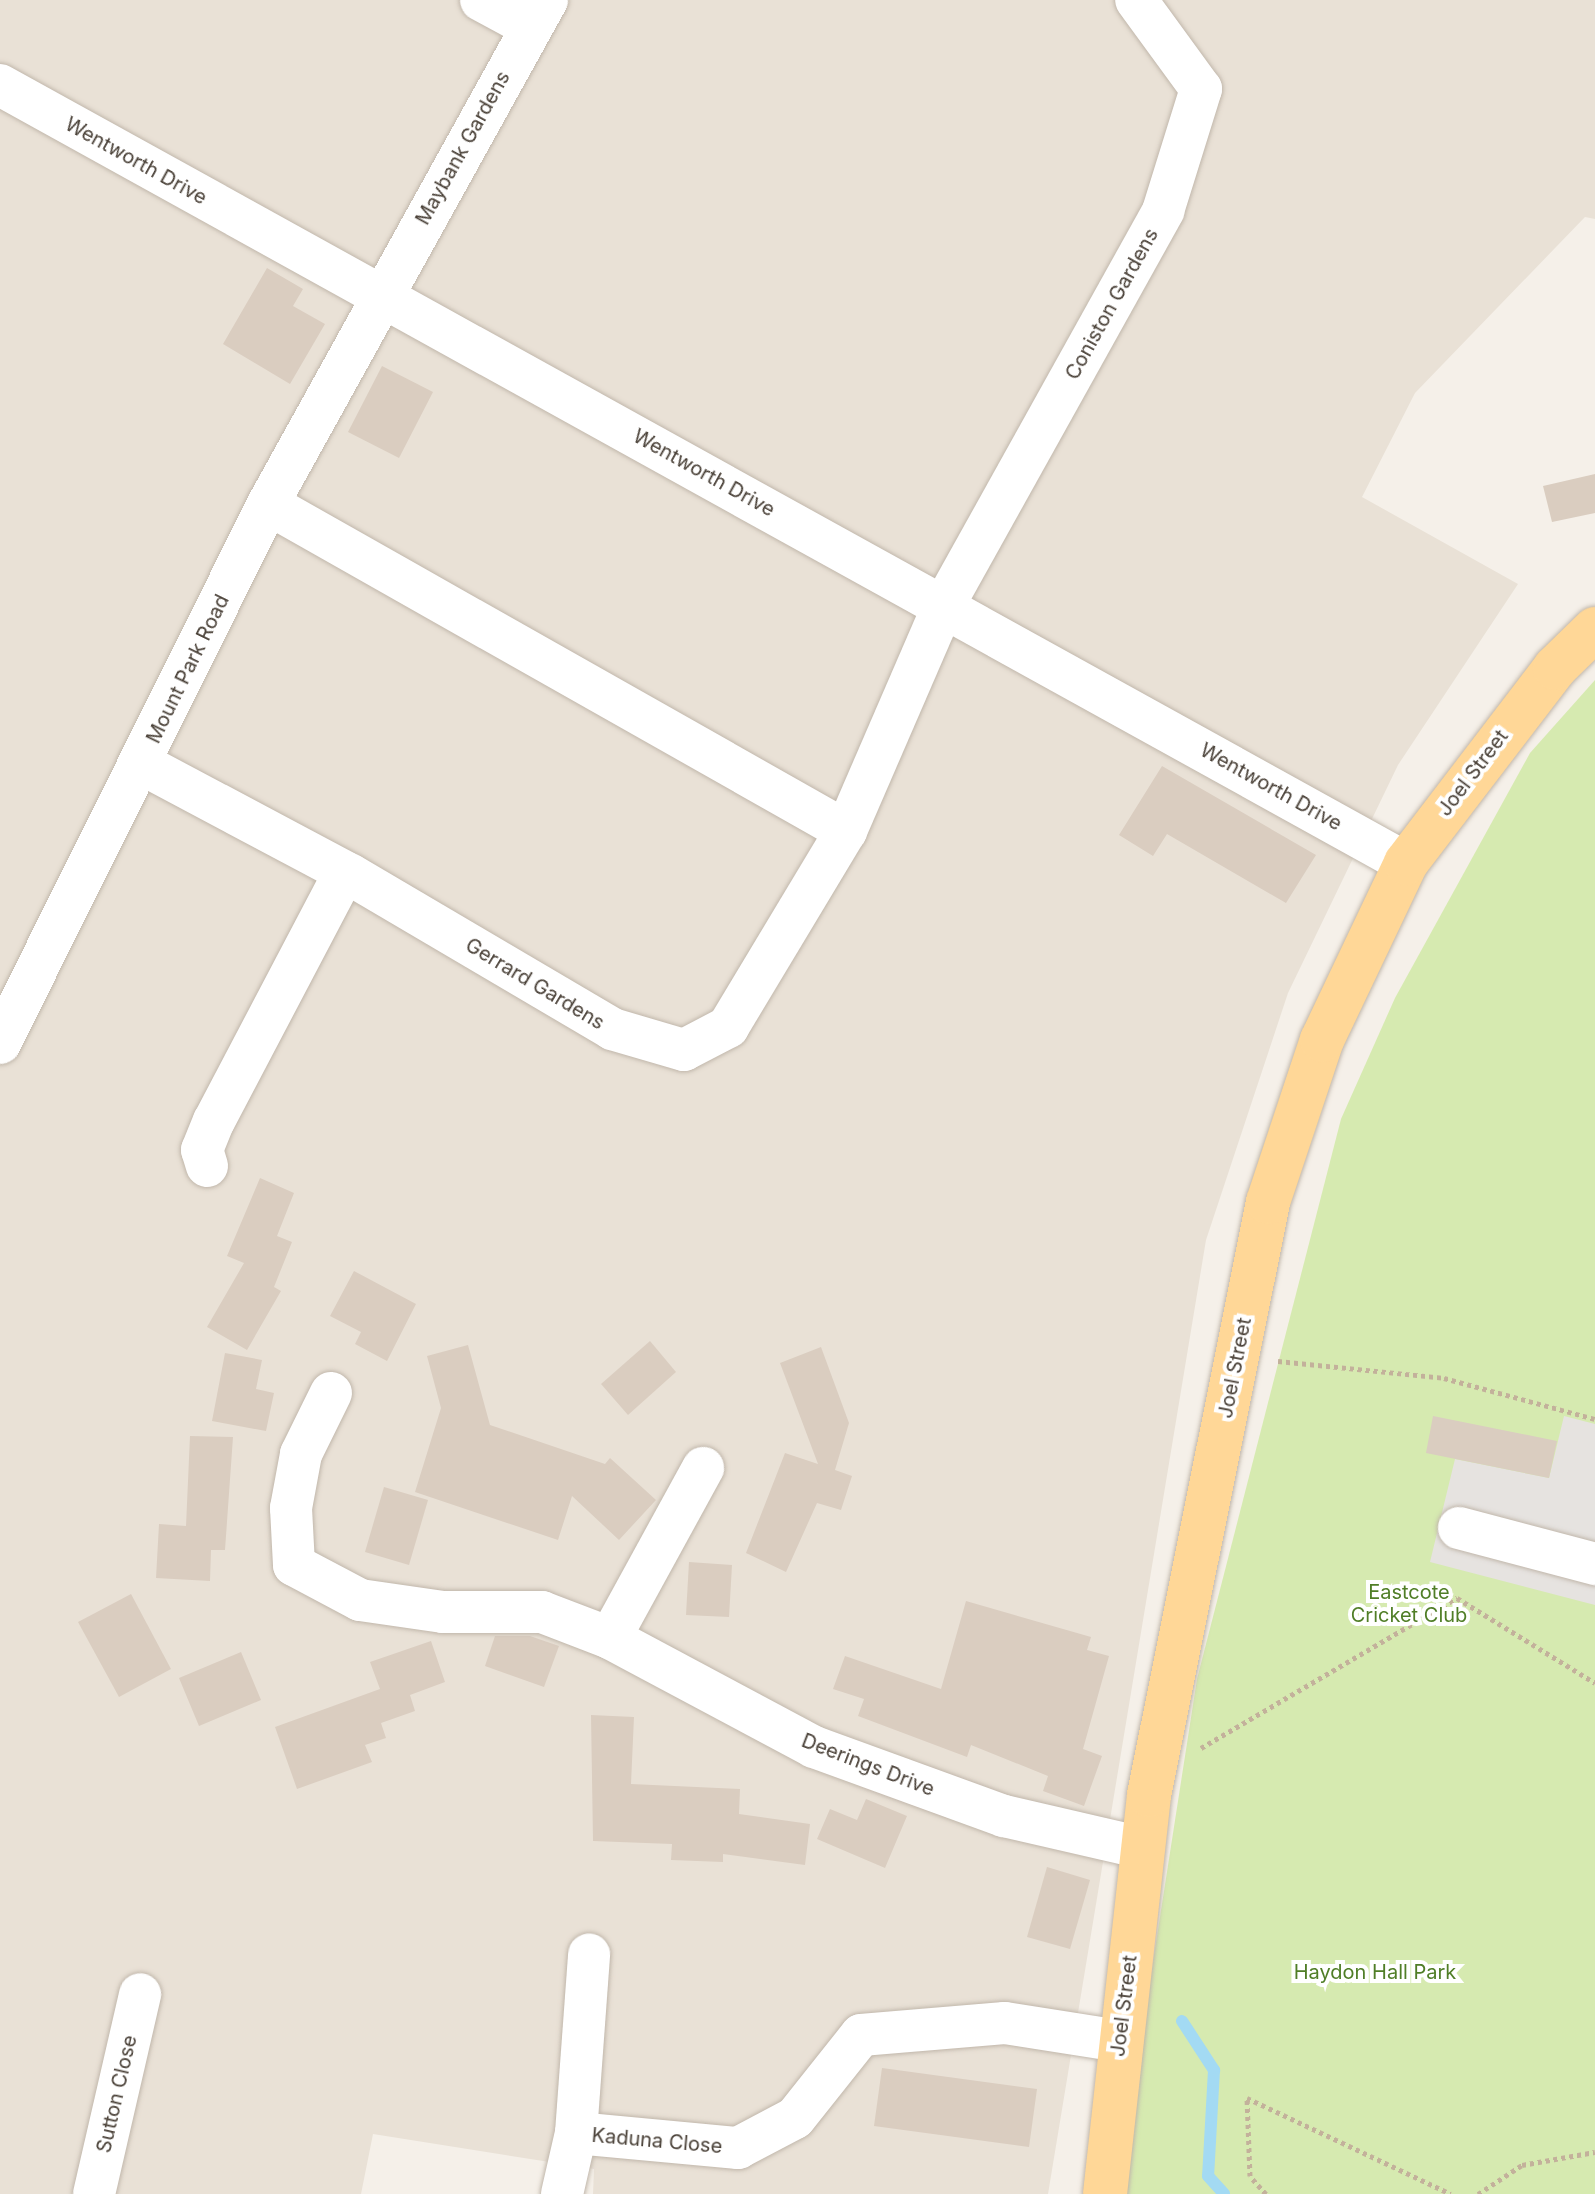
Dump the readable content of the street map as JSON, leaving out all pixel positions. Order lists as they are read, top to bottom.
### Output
{
  "streets": {
    "main road": ["Joel Street"],
    "street": [
      "Maybank Gardens",
      "Wentworth Drive",
      "Coniston Gardens",
      "Mount Park Road",
      "Gerrard Gardens",
      "Deerings Drive",
      "Sutton Close",
      "Kaduna Close"
    ]
  },
  "crossings": [
    ["Maybank Gardens", "Wentworth Drive"],
    ["Maybank Gardens", "Mount Park Road"],
    ["Wentworth Drive", "Coniston Gardens"],
    ["Wentworth Drive", "Mount Park Road"],
    ["Wentworth Drive", "Joel Street"],
    ["Wentworth Drive", "Gerrard Gardens"],
    ["Coniston Gardens", "Gerrard Gardens"],
    ["Mount Park Road", "Gerrard Gardens"],
    ["Joel Street", "Deerings Drive"],
    ["Joel Street", "Kaduna Close"]
  ],
  "parks": ["Eastcote Cricket Club", "Haydon Hall Park"]
}
